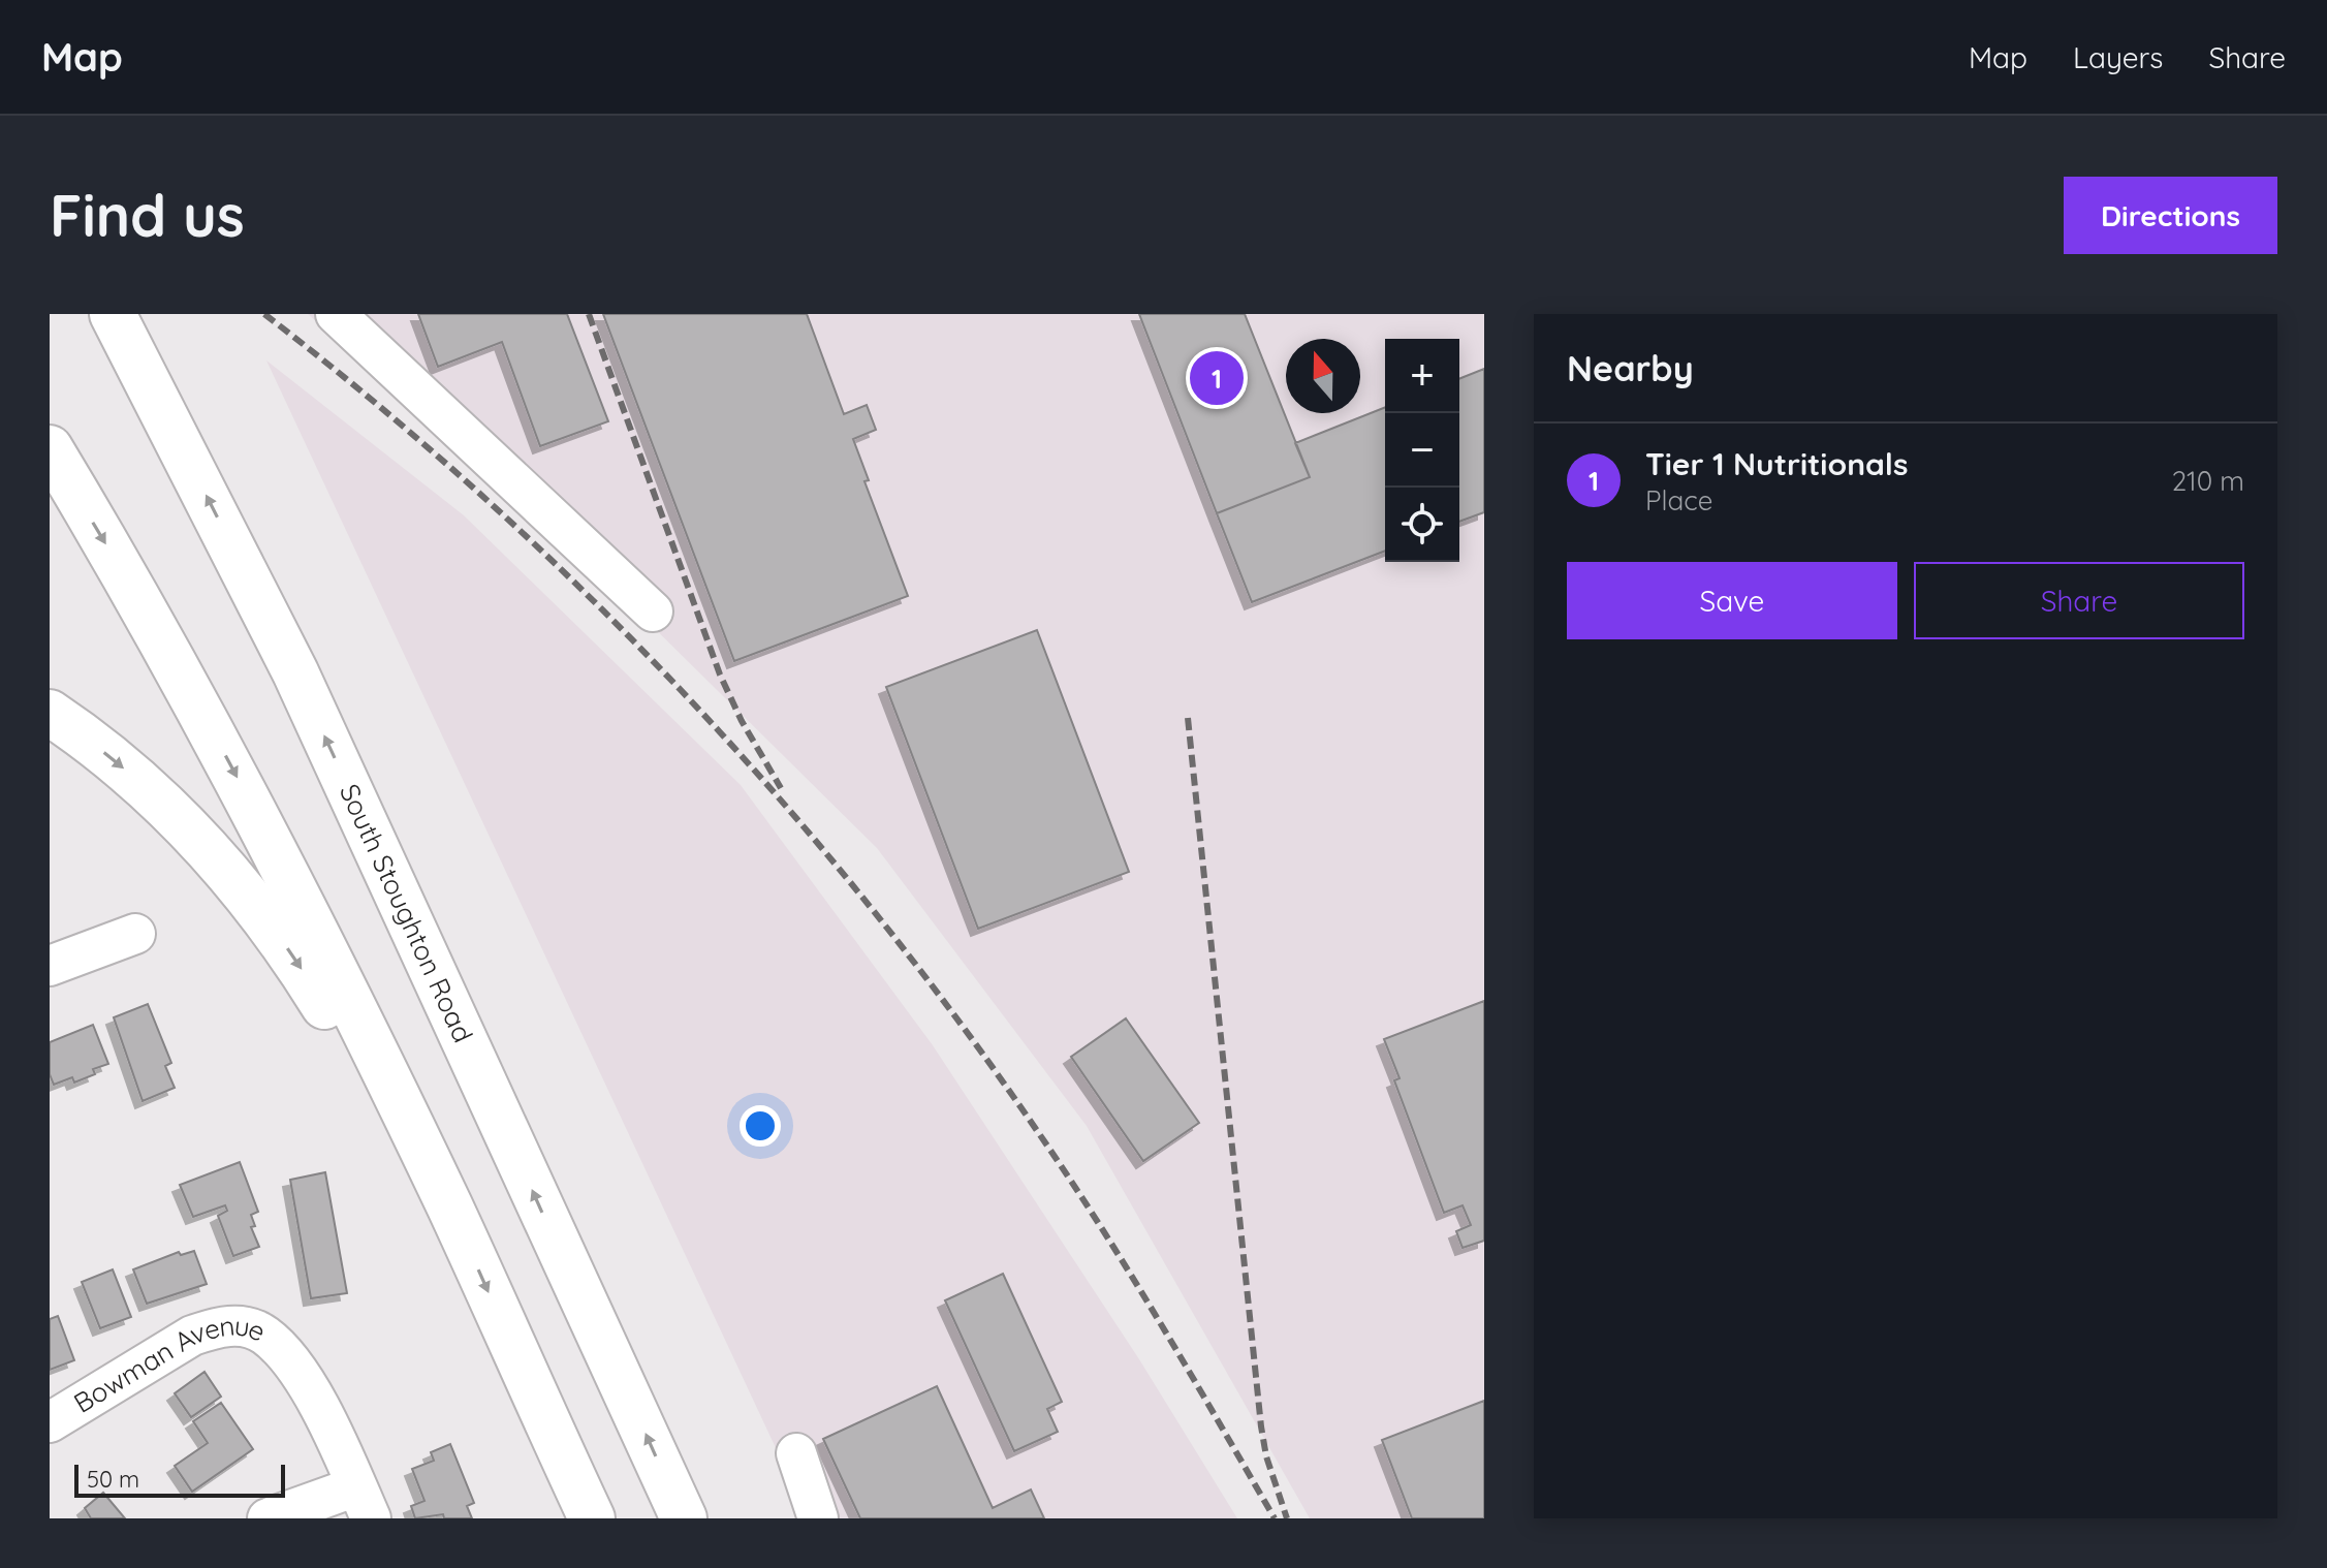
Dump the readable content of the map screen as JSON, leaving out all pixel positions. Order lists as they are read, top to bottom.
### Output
{
  "streets": {
    "main road": ["South Stoughton Road"],
    "street": ["Bowman Avenue"]
  },
  "scale_bar": "50 m",
  "north": "top",
  "page": {
    "header": "Map",
    "nav": ["Map", "Layers", "Share"],
    "buttons": [
      "Directions",
      ["Save", "Share"]
    ],
    "title": "Find us",
    "heading": "Nearby",
    "map_buttons": ["+", "−"],
    "pins": "1",
    "list": [
      {
        "mark": "1",
        "name": "Tier 1 Nutritionals",
        "note": "Place",
        "value": "210 m"
      }
    ],
    "scale": "50 m"
  }
}
